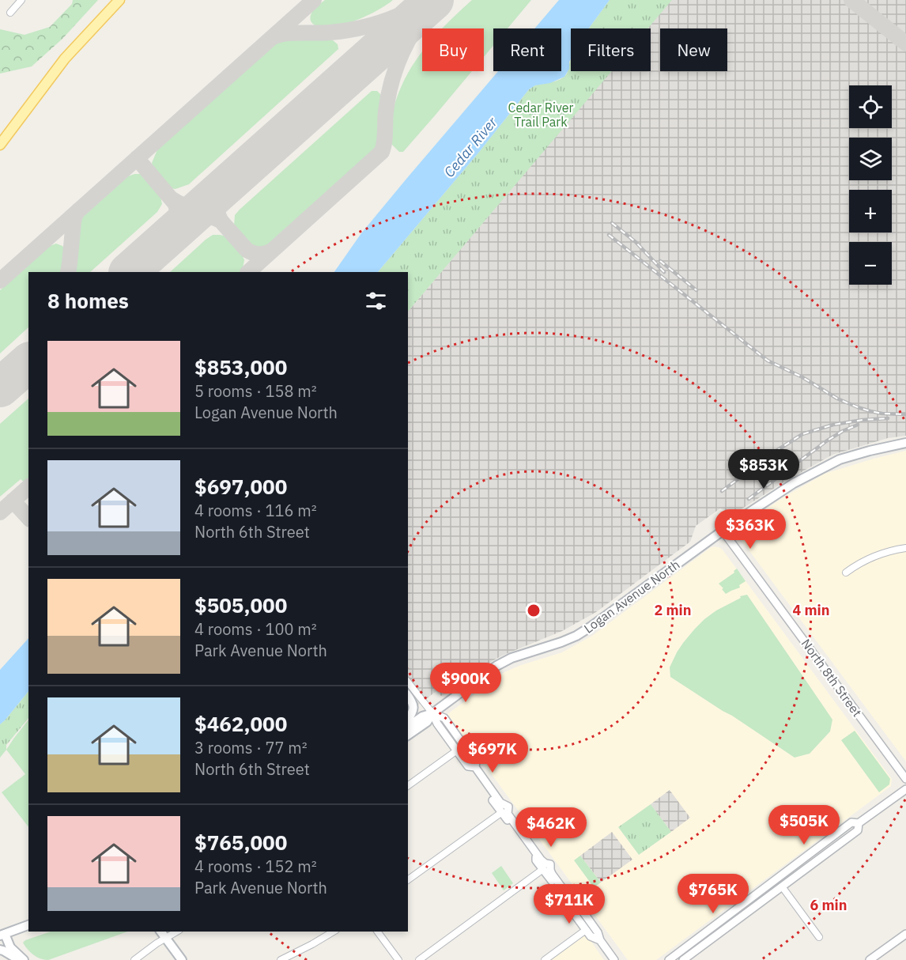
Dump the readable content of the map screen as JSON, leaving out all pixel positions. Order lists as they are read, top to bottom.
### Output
{
  "streets": {
    "main road": ["Logan Avenue North"],
    "street": ["North 8th Street"]
  },
  "crossings": [
    ["Logan Avenue North", "North 8th Street"]
  ],
  "water": ["Cedar River"],
  "parks": ["Cedar River Trail Park"],
  "page": {
    "chip": [
      "Buy",
      "Rent",
      "Filters",
      "New"
    ],
    "map_buttons": ["+", "−"],
    "heading": "8 homes",
    "list": [
      {
        "name": "$853,000",
        "note": "5 rooms · 158 m² · Logan Avenue North"
      },
      {
        "name": "$697,000",
        "note": "4 rooms · 116 m² · North 6th Street"
      },
      {
        "name": "$505,000",
        "note": "4 rooms · 100 m² · Park Avenue North"
      },
      {
        "name": "$462,000",
        "note": "3 rooms · 77 m² · North 6th Street"
      },
      {
        "name": "$765,000",
        "note": "4 rooms · 152 m² · Park Avenue North"
      }
    ],
    "price": [
      "$853K",
      "$363K",
      "$900K",
      "$697K",
      "$505K",
      "$462K",
      "$765K",
      "$711K"
    ]
  },
  "rings": ["2 min", "4 min", "6 min"]
}
